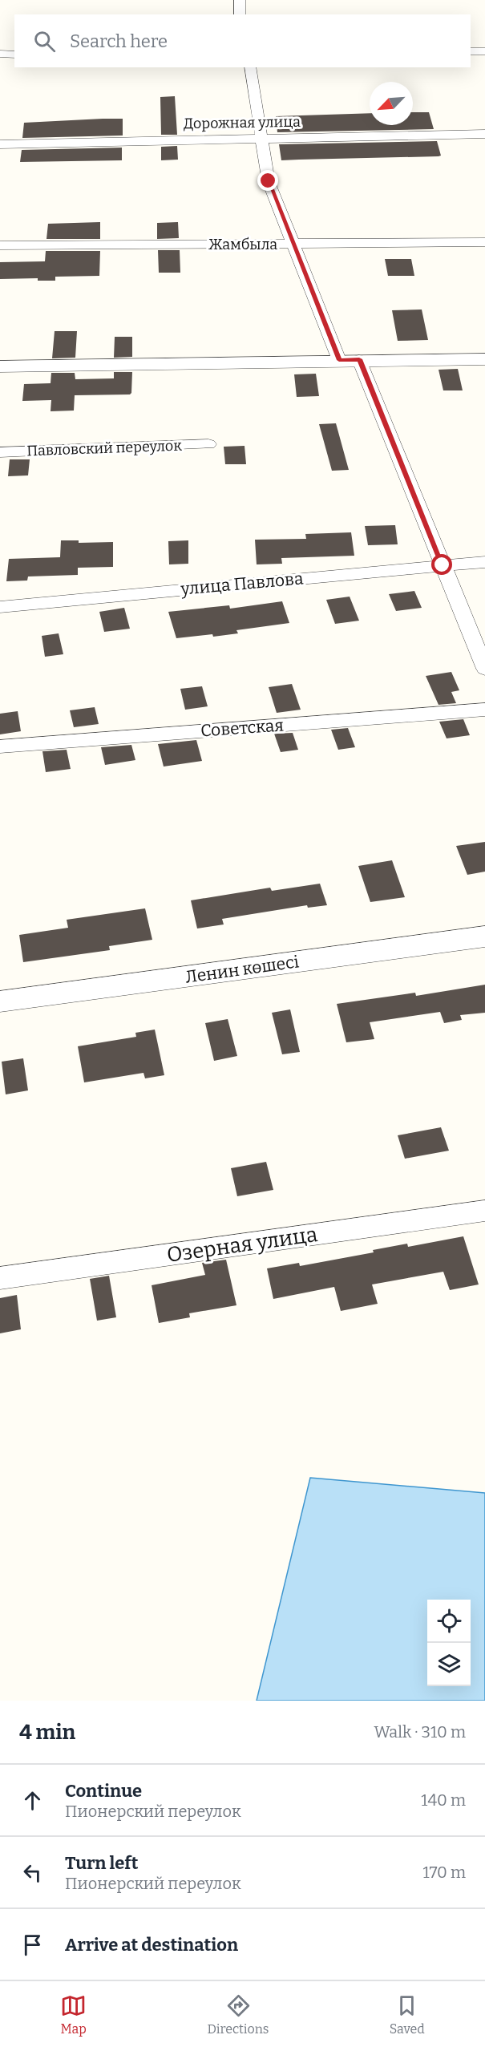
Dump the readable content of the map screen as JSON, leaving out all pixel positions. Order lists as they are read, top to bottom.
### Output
{
  "streets": {
    "street": [
      "Дорожная улица",
      "Жамбыла",
      "Павловский переулок",
      "улица Павлова",
      "Советская",
      "Ленин көшесі",
      "Озерная улица"
    ]
  },
  "north": "bottom left",
  "page": {
    "search": "Search here",
    "heading": ["4 min", "Walk · 310 m"],
    "list": [
      ["Continue", "Пионерский переулок", "140 m"],
      ["Turn left", "Пионерский переулок", "170 m"],
      "Arrive at destination"
    ],
    "nav": ["Map", "Directions", "Saved"]
  }
}
